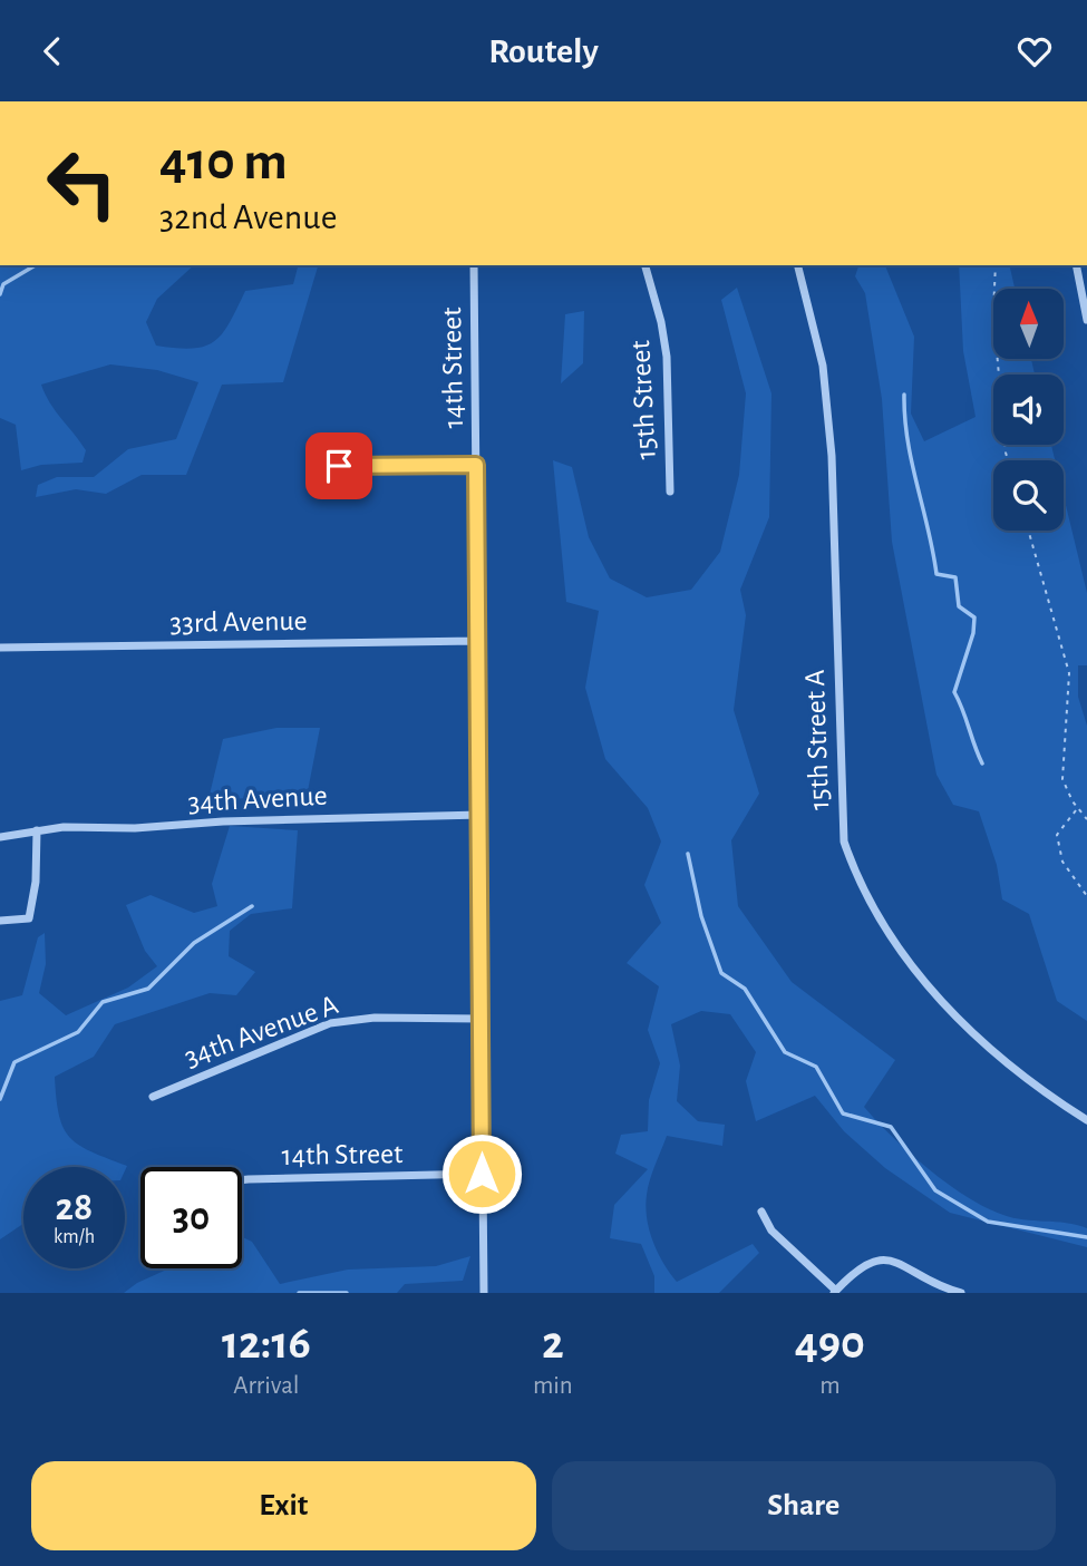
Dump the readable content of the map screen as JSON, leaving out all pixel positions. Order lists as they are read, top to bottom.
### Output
{
  "streets": {
    "street": [
      "14th Street",
      "15th Street",
      "33rd Avenue",
      "15th Street A",
      "34th Avenue",
      "34th Avenue A"
    ]
  },
  "crossings": [
    ["14th Street", "33rd Avenue"],
    ["14th Street", "34th Avenue"],
    ["14th Street", "34th Avenue A"]
  ],
  "north": "top",
  "page": {
    "header": "Routely",
    "turn": ["410 m", "32nd Avenue"],
    "speed": "28 km/h",
    "limit": "30",
    "eta": [
      "12:16",
      "Arrival",
      "2",
      "min",
      "490",
      "m"
    ],
    "buttons": ["Exit", "Share"]
  }
}
